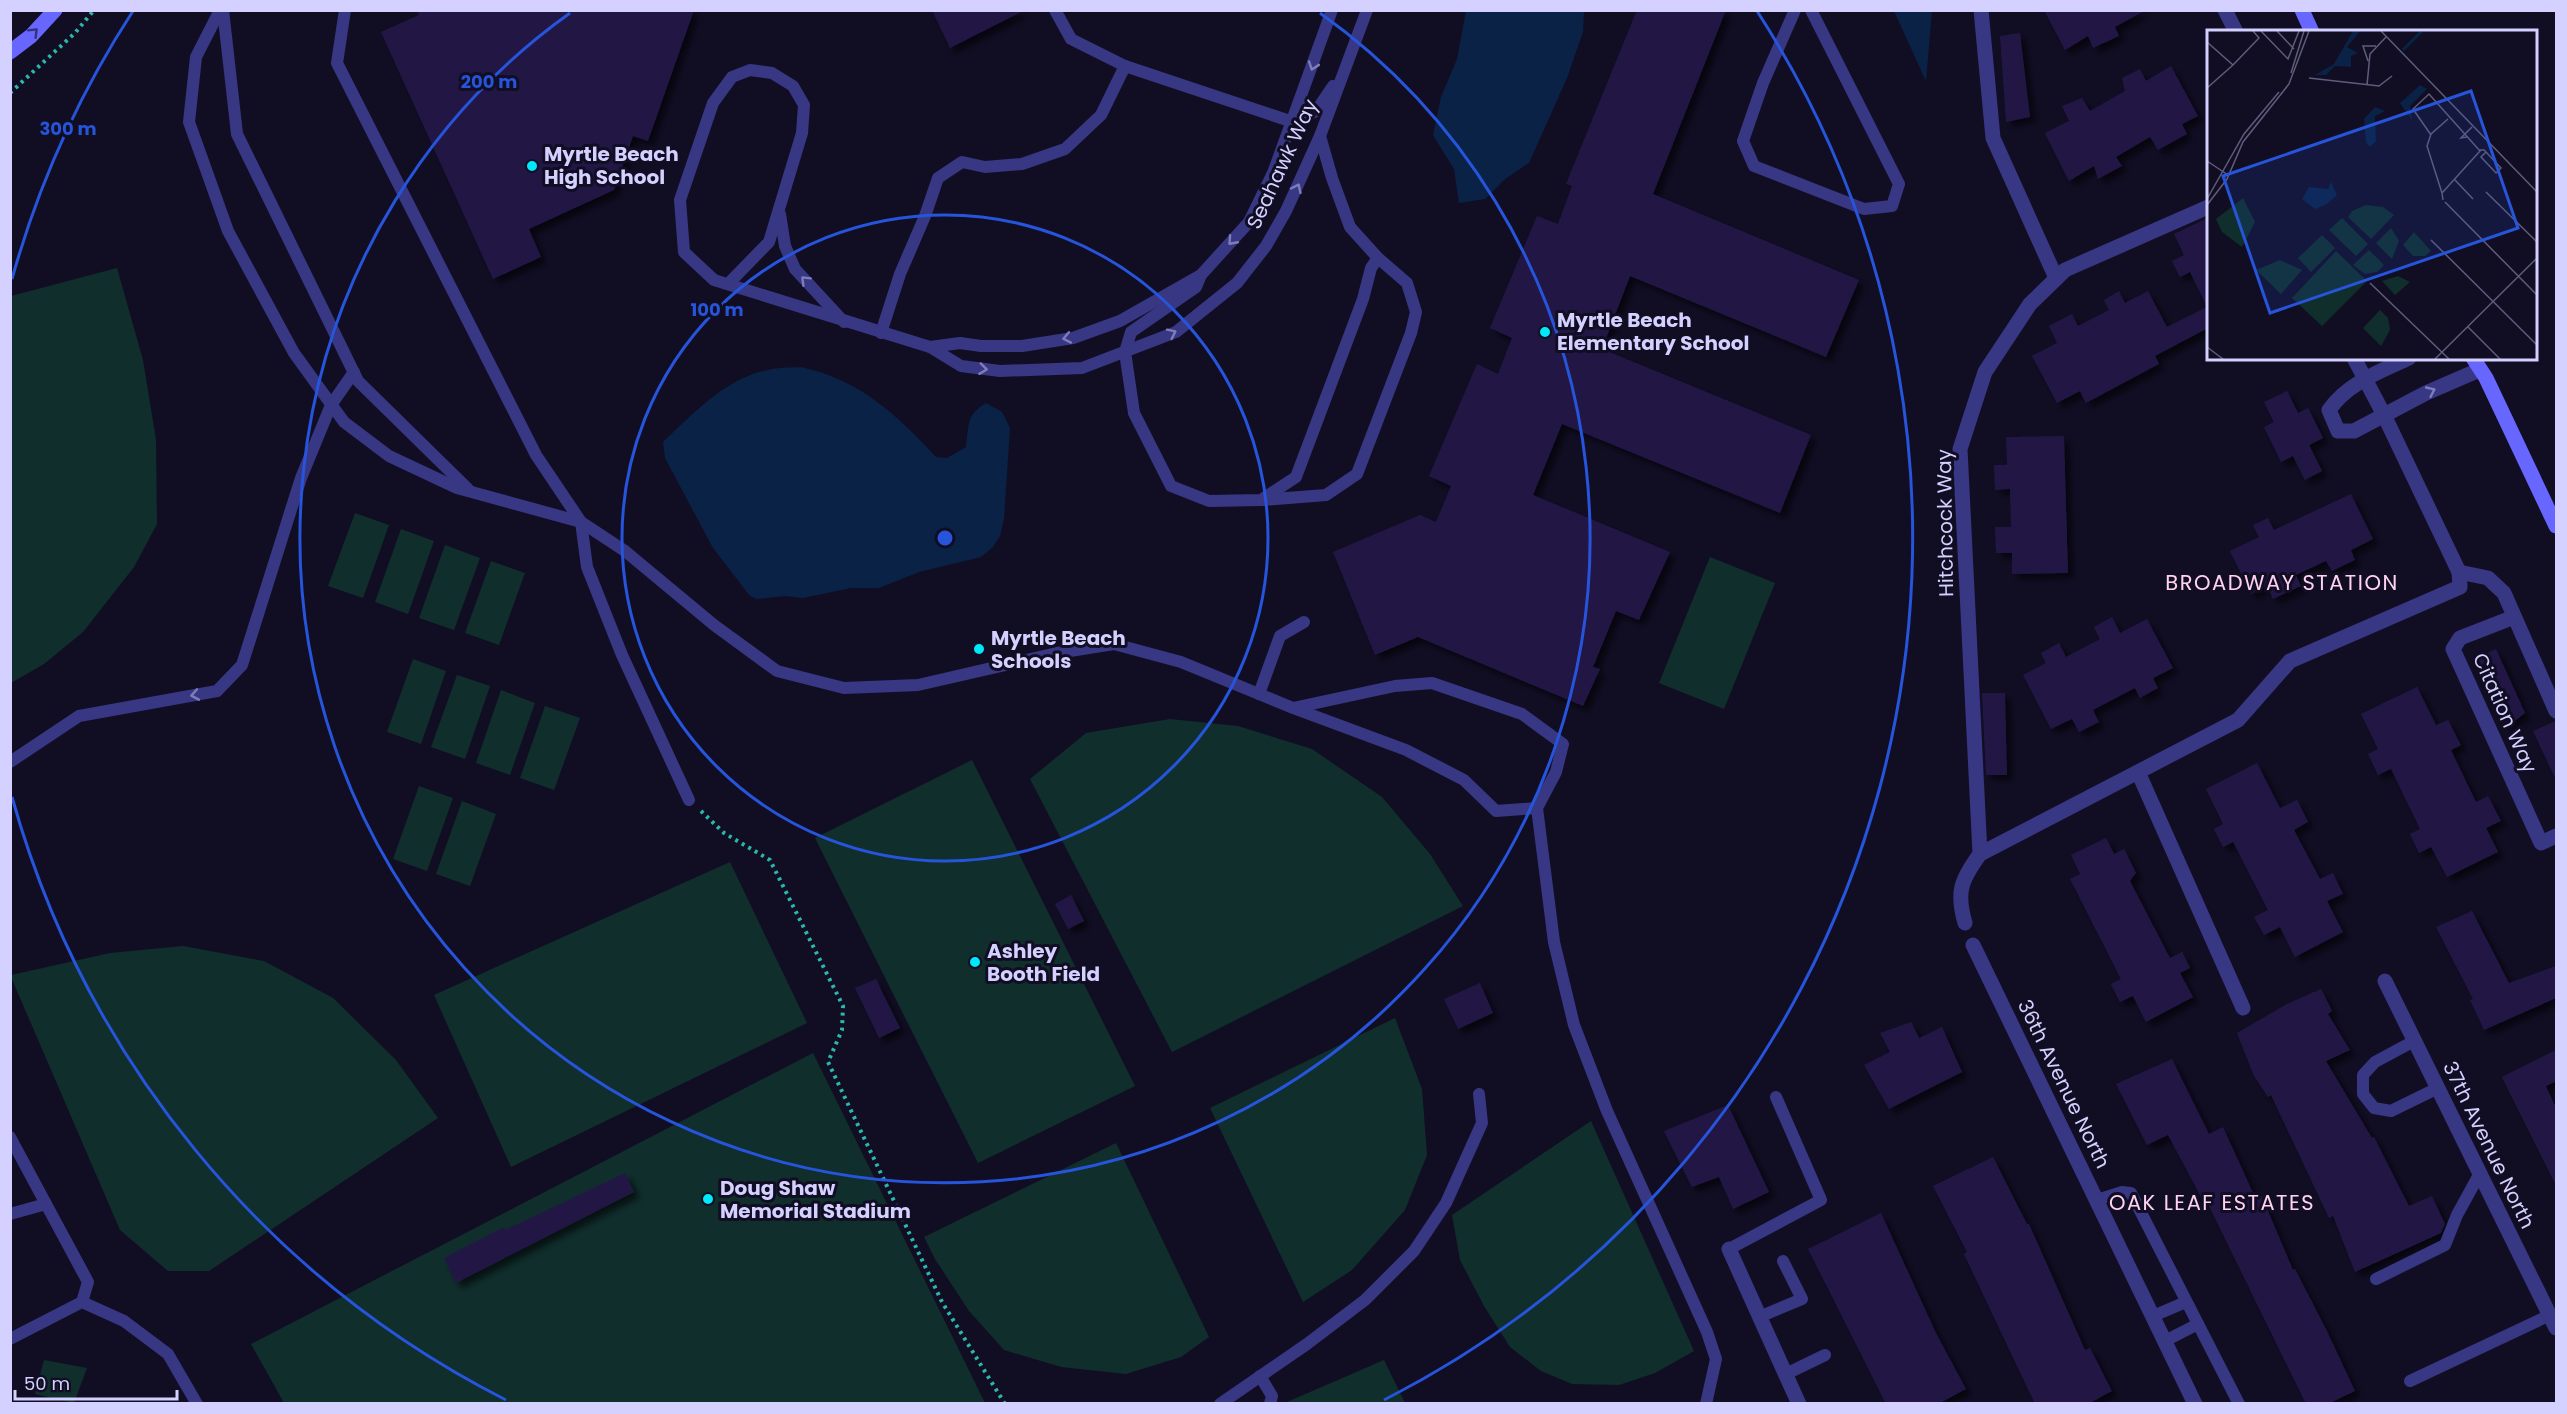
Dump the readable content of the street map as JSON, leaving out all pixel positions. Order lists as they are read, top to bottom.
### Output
{
  "streets": {
    "street": [
      "Hitchcock Way",
      "Citation Way",
      "36th Avenue North",
      "37th Avenue North"
    ],
    "lane": ["Seahawk Way"]
  },
  "districts": ["BROADWAY STATION", "OAK LEAF ESTATES"],
  "places": [
    "Myrtle Beach High School",
    "Myrtle Beach Elementary School",
    "Myrtle Beach Schools",
    "Ashley Booth Field",
    "Doug Shaw Memorial Stadium"
  ],
  "scale_bar": "50 m",
  "rings": ["200 m", "300 m", "100 m"]
}
